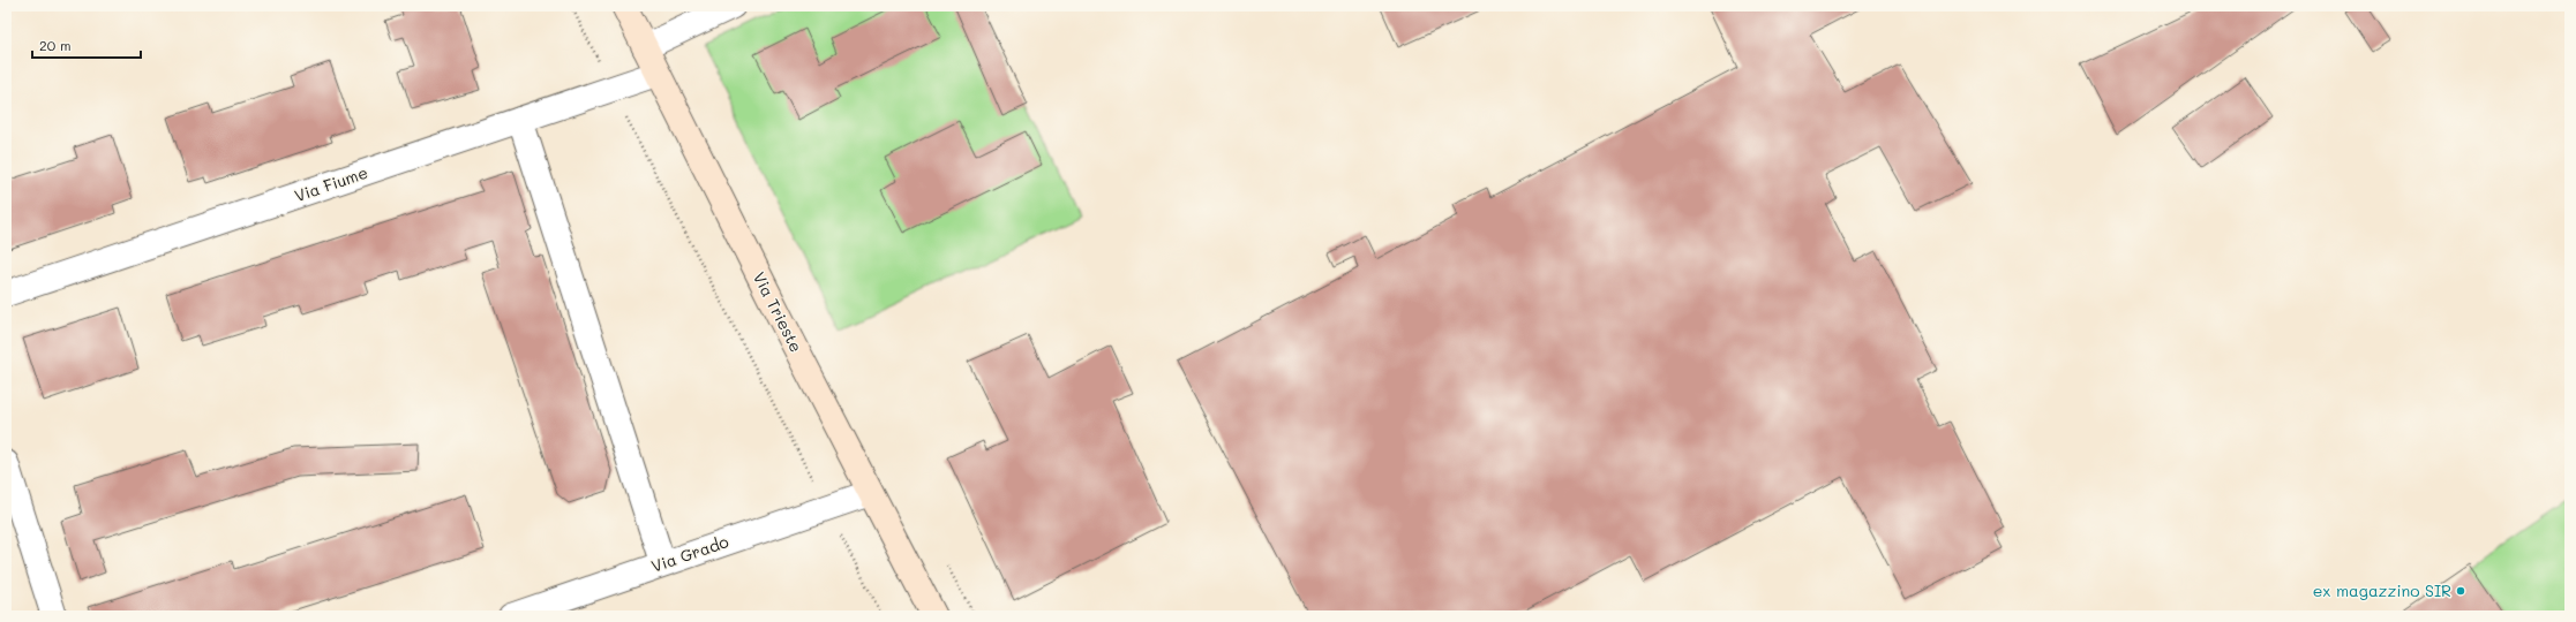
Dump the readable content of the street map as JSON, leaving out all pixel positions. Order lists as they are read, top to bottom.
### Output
{
  "streets": {
    "street": ["Via Fiume", "Via Trieste", "Via Grado"]
  },
  "crossings": [
    ["Via Fiume", "Via Trieste"],
    ["Via Trieste", "Via Grado"]
  ],
  "places": ["ex magazzino SIR"],
  "scale_bar": "20 m"
}
